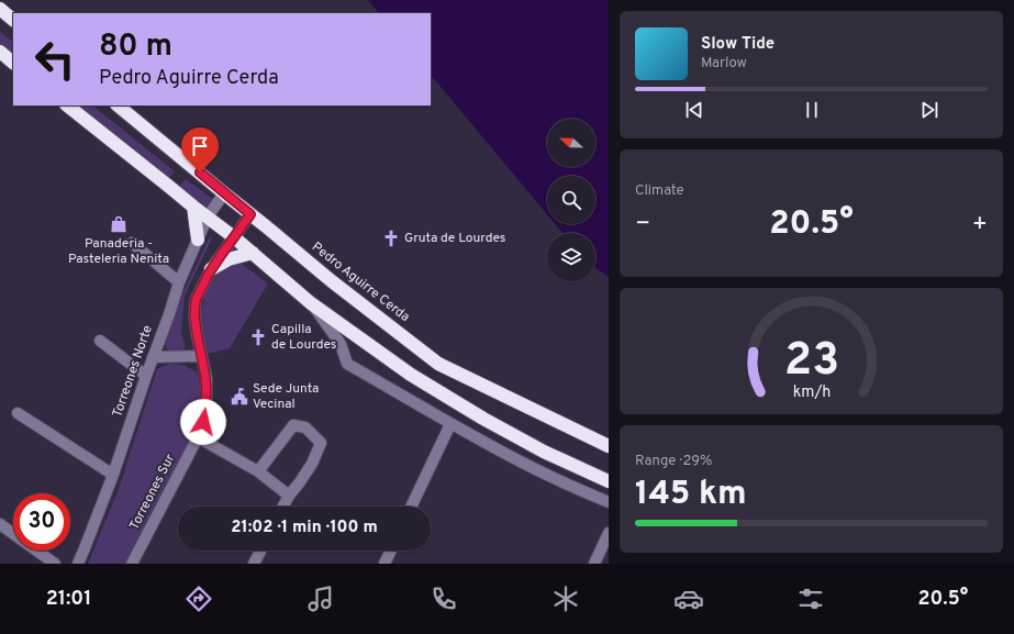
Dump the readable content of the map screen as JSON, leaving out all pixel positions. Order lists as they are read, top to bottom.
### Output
{
  "streets": {
    "highway": ["Pedro Aguirre Cerda"],
    "street": ["Torreones Norte", "Torreones Sur"]
  },
  "crossings": [
    ["Pedro Aguirre Cerda", "Torreones Norte"],
    ["Pedro Aguirre Cerda", "Torreones Sur"]
  ],
  "places": {
    "shop": ["Panaderia - Pasteleria Nenita"],
    "church": ["Gruta de Lourdes", "Capilla de Lourdes"],
    "public building": ["Sede Junta Vecinal"]
  },
  "north": "left",
  "page": {
    "turn": ["80 m", "Pedro Aguirre Cerda"],
    "song": ["Slow Tide", "Marlow"],
    "tile": [
      "Climate",
      ["Range · 29%", "145 km"]
    ],
    "heat": ["−", "20.5°", "+"],
    "limit": "30",
    "trip": "21:02 · 1 min · 100 m",
    "tabs": ["21:01", "20.5°"],
    "gauge": ["23", "km/h"]
  }
}
